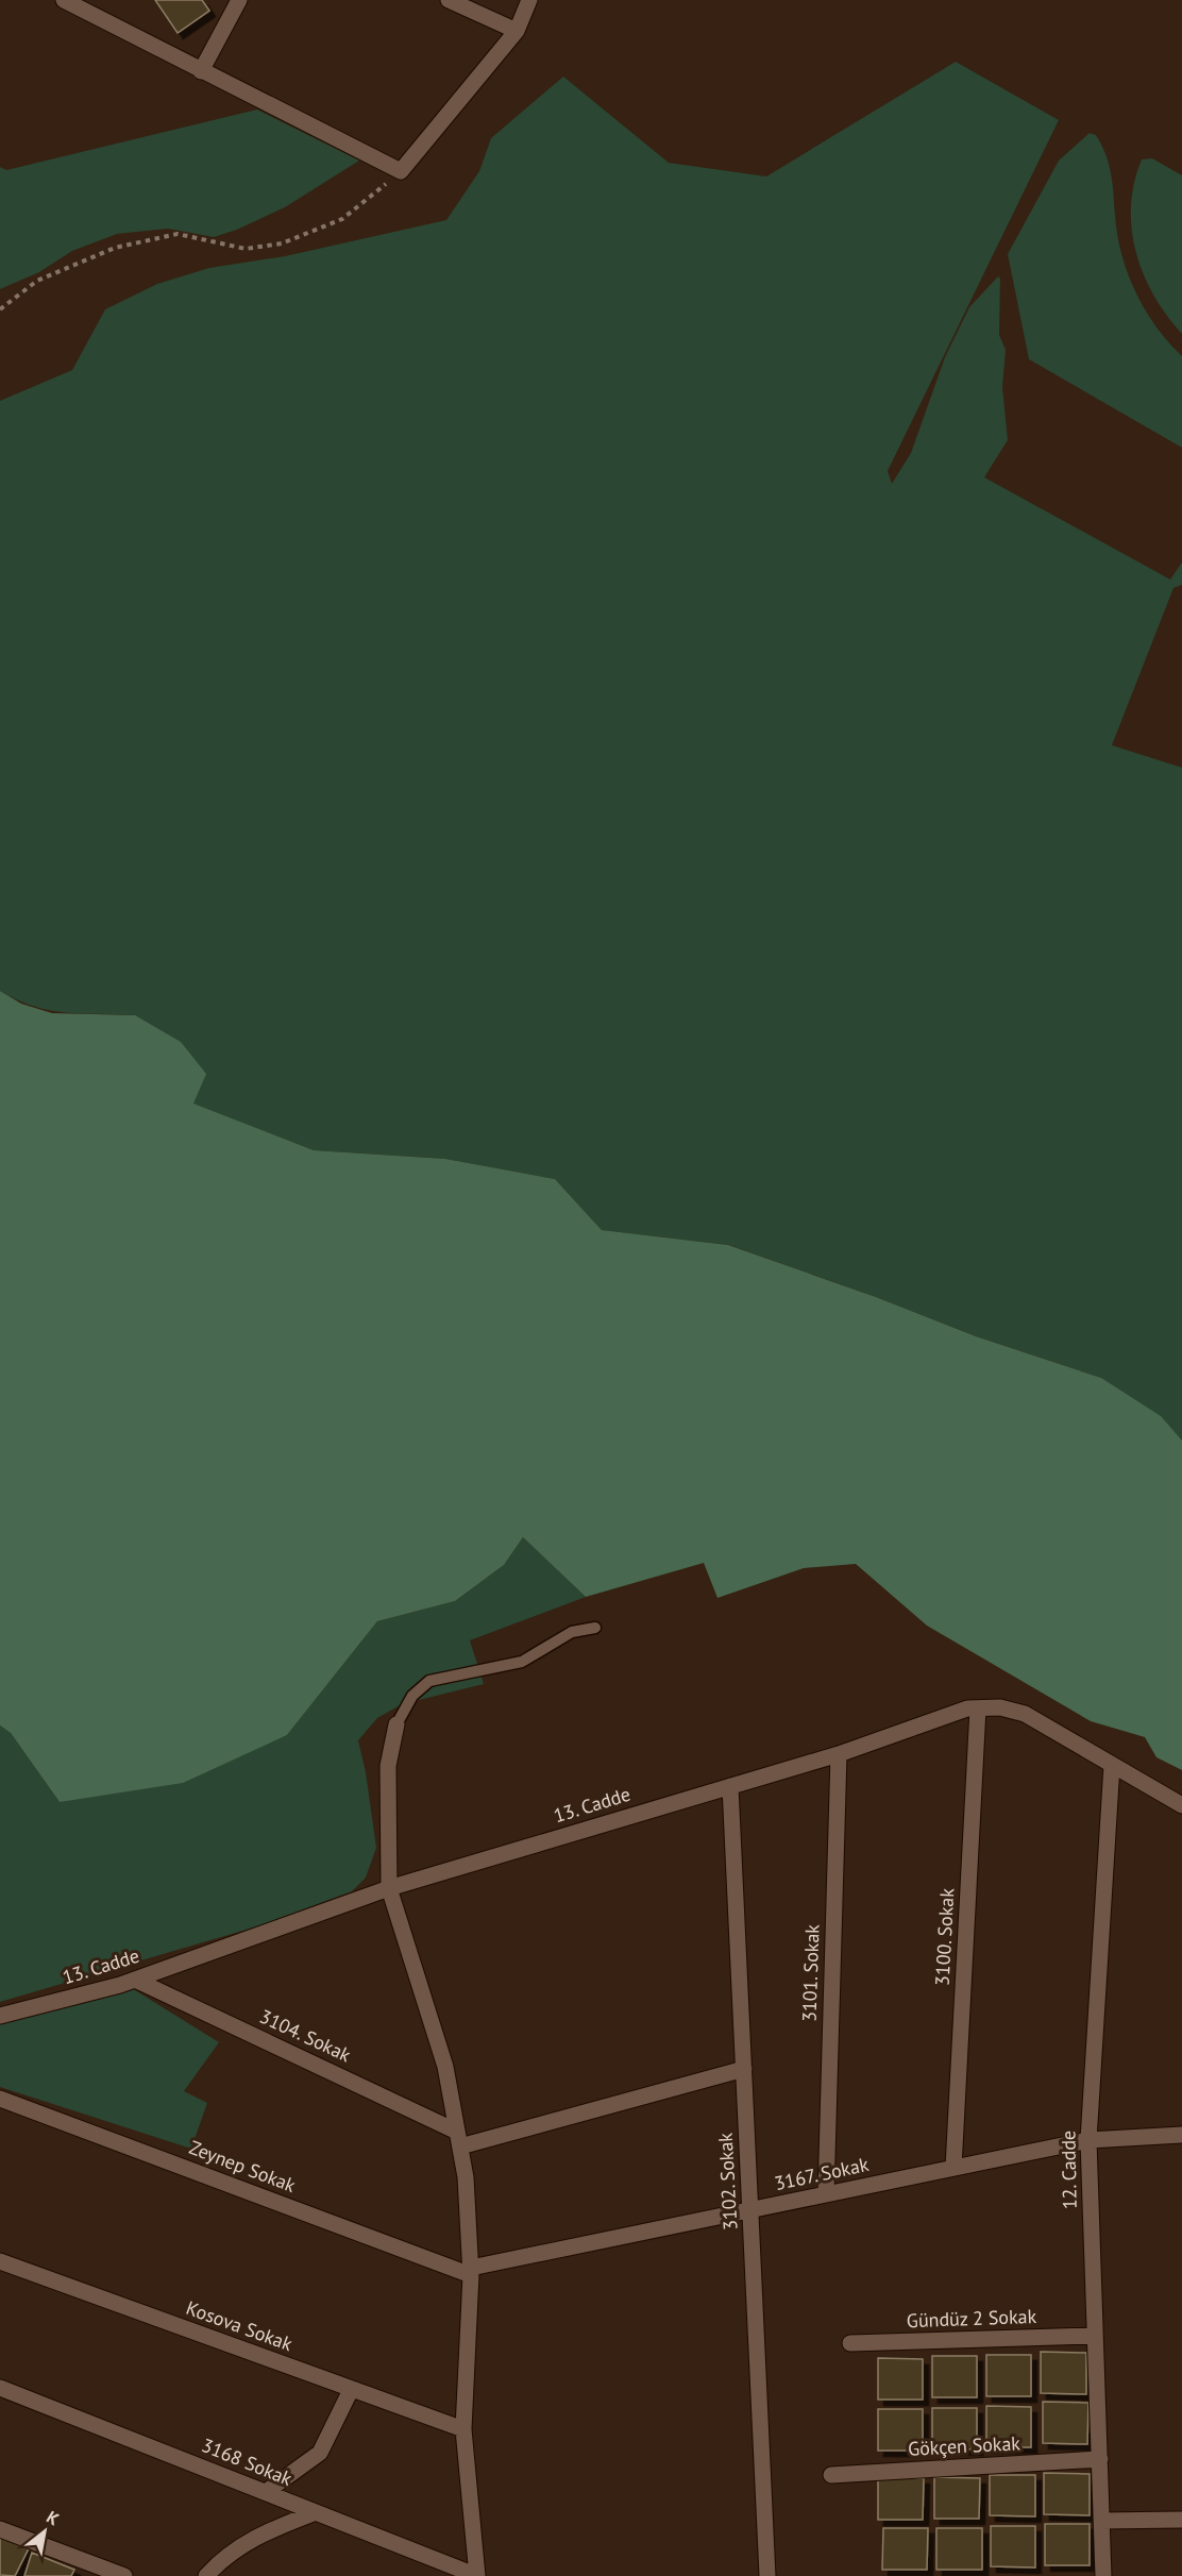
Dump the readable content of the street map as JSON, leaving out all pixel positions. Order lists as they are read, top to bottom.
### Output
{
  "streets": {
    "street": [
      "13. Cadde",
      "3100. Sokak",
      "3101. Sokak",
      "3104. Sokak",
      "Zeynep Sokak",
      "12. Cadde",
      "3167. Sokak",
      "3102. Sokak",
      "Gündüz 2 Sokak",
      "Kosova Sokak",
      "Gökçen Sokak",
      "3168 Sokak"
    ]
  },
  "crossings": [
    ["13. Cadde", "3100. Sokak"],
    ["13. Cadde", "3101. Sokak"],
    ["13. Cadde", "3104. Sokak"],
    ["13. Cadde", "12. Cadde"],
    ["13. Cadde", "3102. Sokak"],
    ["3100. Sokak", "3167. Sokak"],
    ["3101. Sokak", "3167. Sokak"],
    ["Zeynep Sokak", "3167. Sokak"],
    ["12. Cadde", "3167. Sokak"],
    ["12. Cadde", "Gündüz 2 Sokak"],
    ["12. Cadde", "Gökçen Sokak"],
    ["3167. Sokak", "3102. Sokak"]
  ],
  "north": "top right"
}
